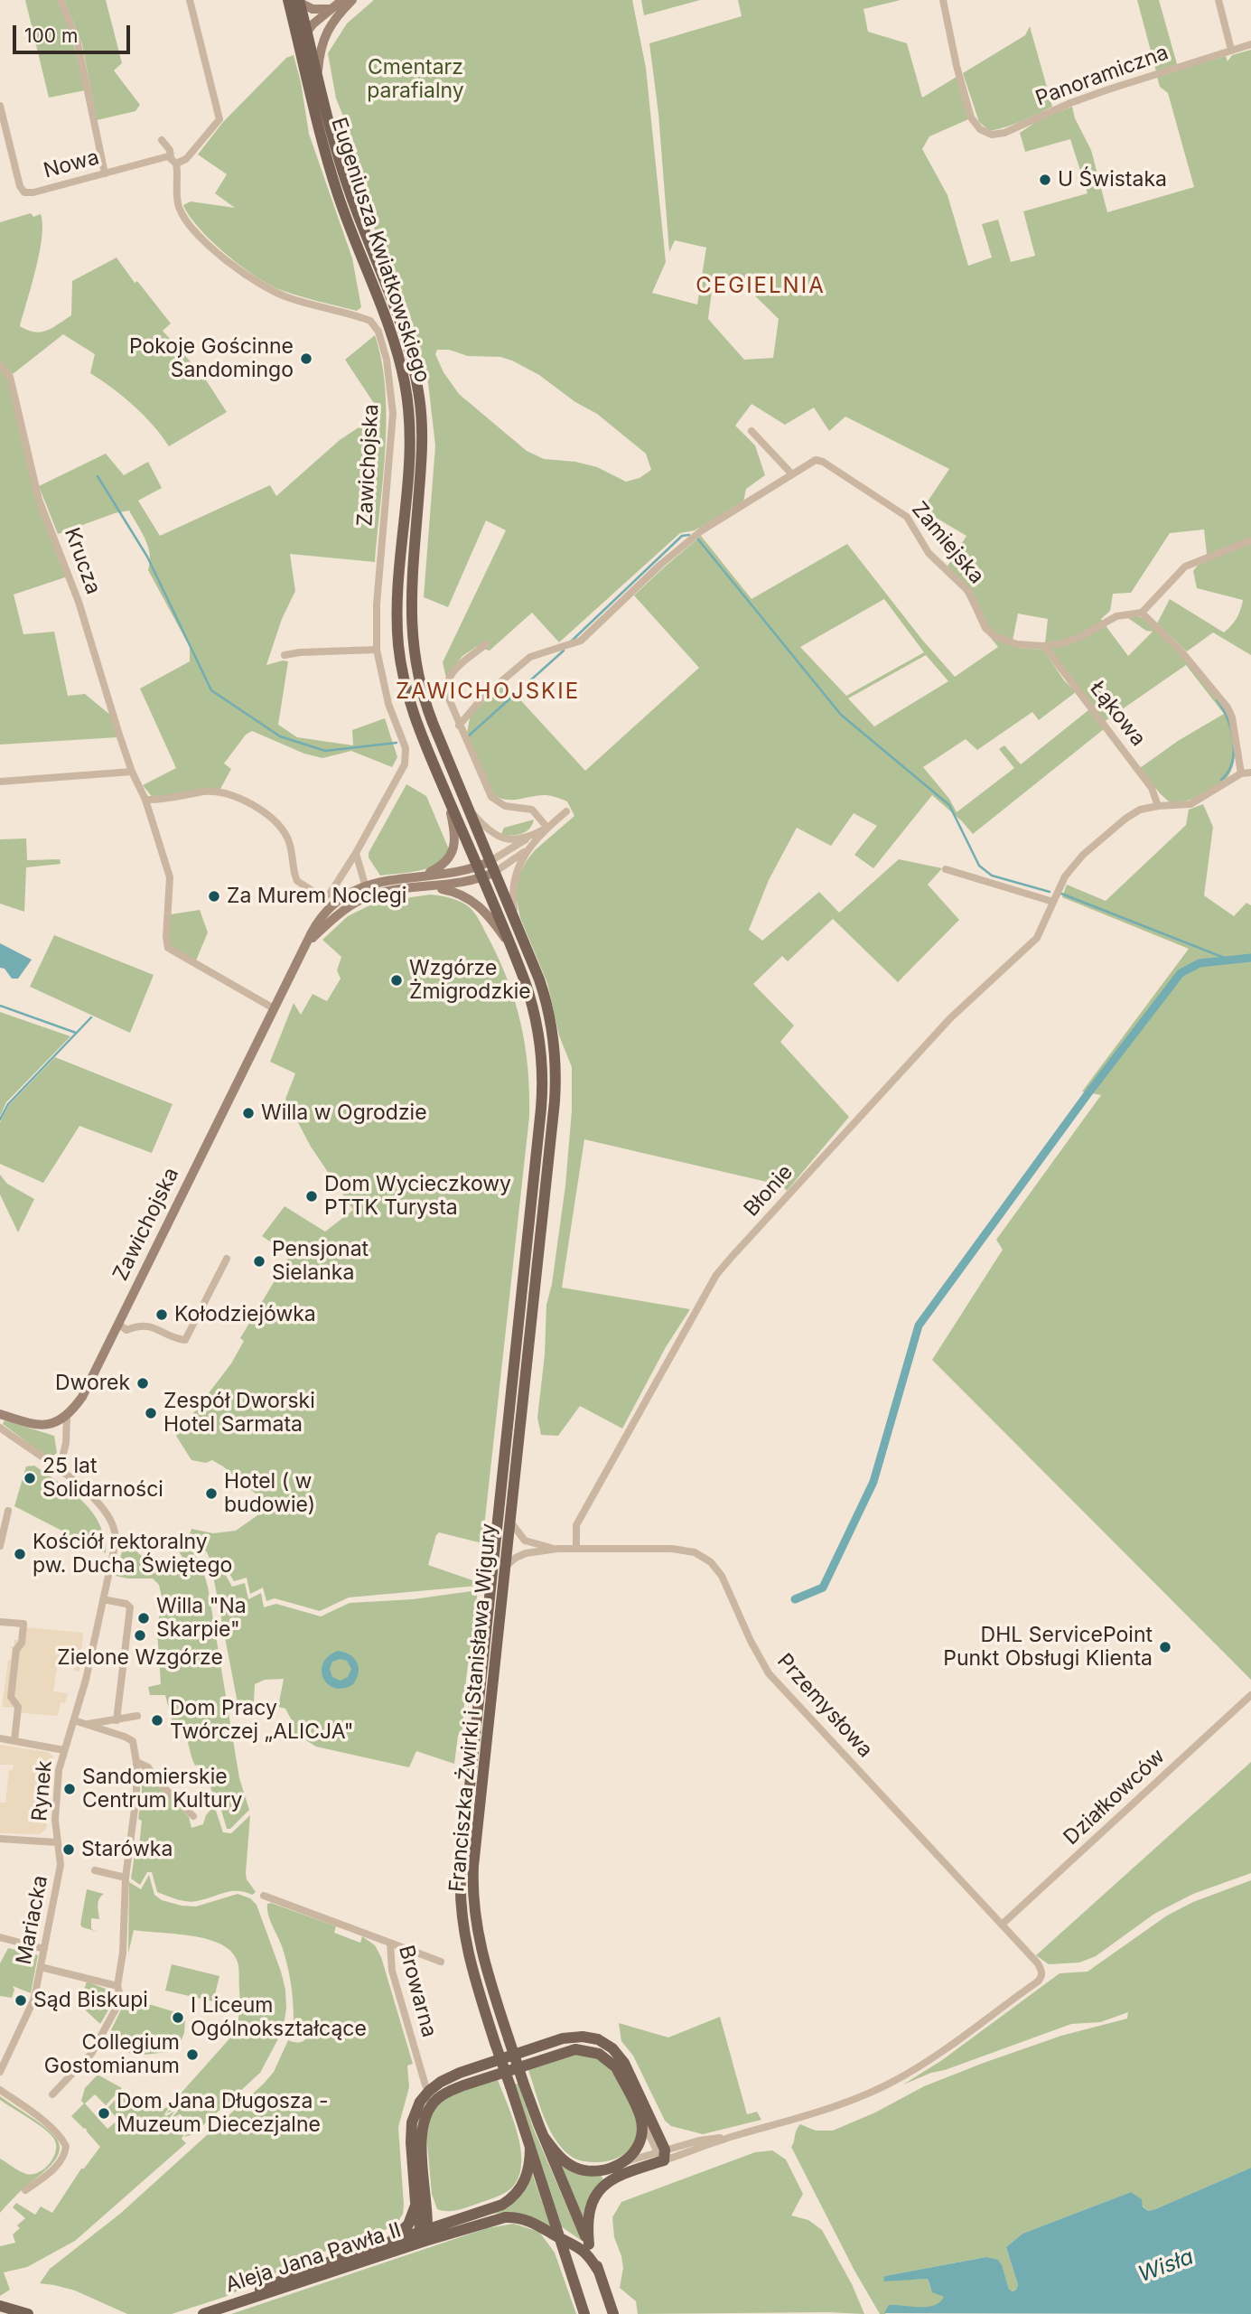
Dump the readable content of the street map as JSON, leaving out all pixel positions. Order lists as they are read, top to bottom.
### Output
{
  "streets": {
    "main road": ["Eugeniusza Kwiatkowskiego", "Franciszka Żwirki i Stanisława Wigury", "Aleja Jana Pawła II"],
    "street": [
      "Panoramiczna",
      "Nowa",
      "Zawichojska",
      "Zamiejska",
      "Krucza",
      "Łąkowa",
      "Błonie",
      "Przemysłowa",
      "Rynek",
      "Działkowców",
      "Mariacka",
      "Browarna"
    ]
  },
  "crossings": [
    ["Nowa", "Zawichojska"],
    ["Eugeniusza Kwiatkowskiego", "Zawichojska"],
    ["Eugeniusza Kwiatkowskiego", "Franciszka Żwirki i Stanisława Wigury"],
    ["Zawichojska", "Krucza"],
    ["Zawichojska", "Franciszka Żwirki i Stanisława Wigury"],
    ["Zamiejska", "Łąkowa"],
    ["Łąkowa", "Błonie"],
    ["Błonie", "Przemysłowa"],
    ["Przemysłowa", "Działkowców"],
    ["Rynek", "Mariacka"]
  ],
  "districts": ["CEGIELNIA", "ZAWICHOJSKIE"],
  "water": ["Wisła"],
  "parks": ["Cmentarz parafialny"],
  "places": [
    "U Świstaka",
    "Pokoje Gościnne Sandomingo",
    "Za Murem Noclegi",
    "Wzgórze Żmigrodzkie",
    "Willa w Ogrodzie",
    "Dom Wycieczkowy PTTK Turysta",
    "Pensjonat Sielanka",
    "Kołodziejówka",
    "Dworek",
    "Zespół Dworski Hotel Sarmata",
    "25 lat Solidarności",
    "Hotel ( w budowie)",
    "Kościół rektoralny pw. Ducha Świętego",
    "Willa \"Na Skarpie\"",
    "Zielone Wzgórze",
    "DHL ServicePoint Punkt Obsługi Klienta",
    "Dom Pracy Twórczej „ALICJA\"",
    "Sandomierskie Centrum Kultury",
    "Starówka",
    "Sąd Biskupi",
    "I Liceum Ogólnokształcące",
    "Collegium Gostomianum",
    "Dom Jana Długosza - Muzeum Diecezjalne"
  ],
  "scale_bar": "100 m"
}
